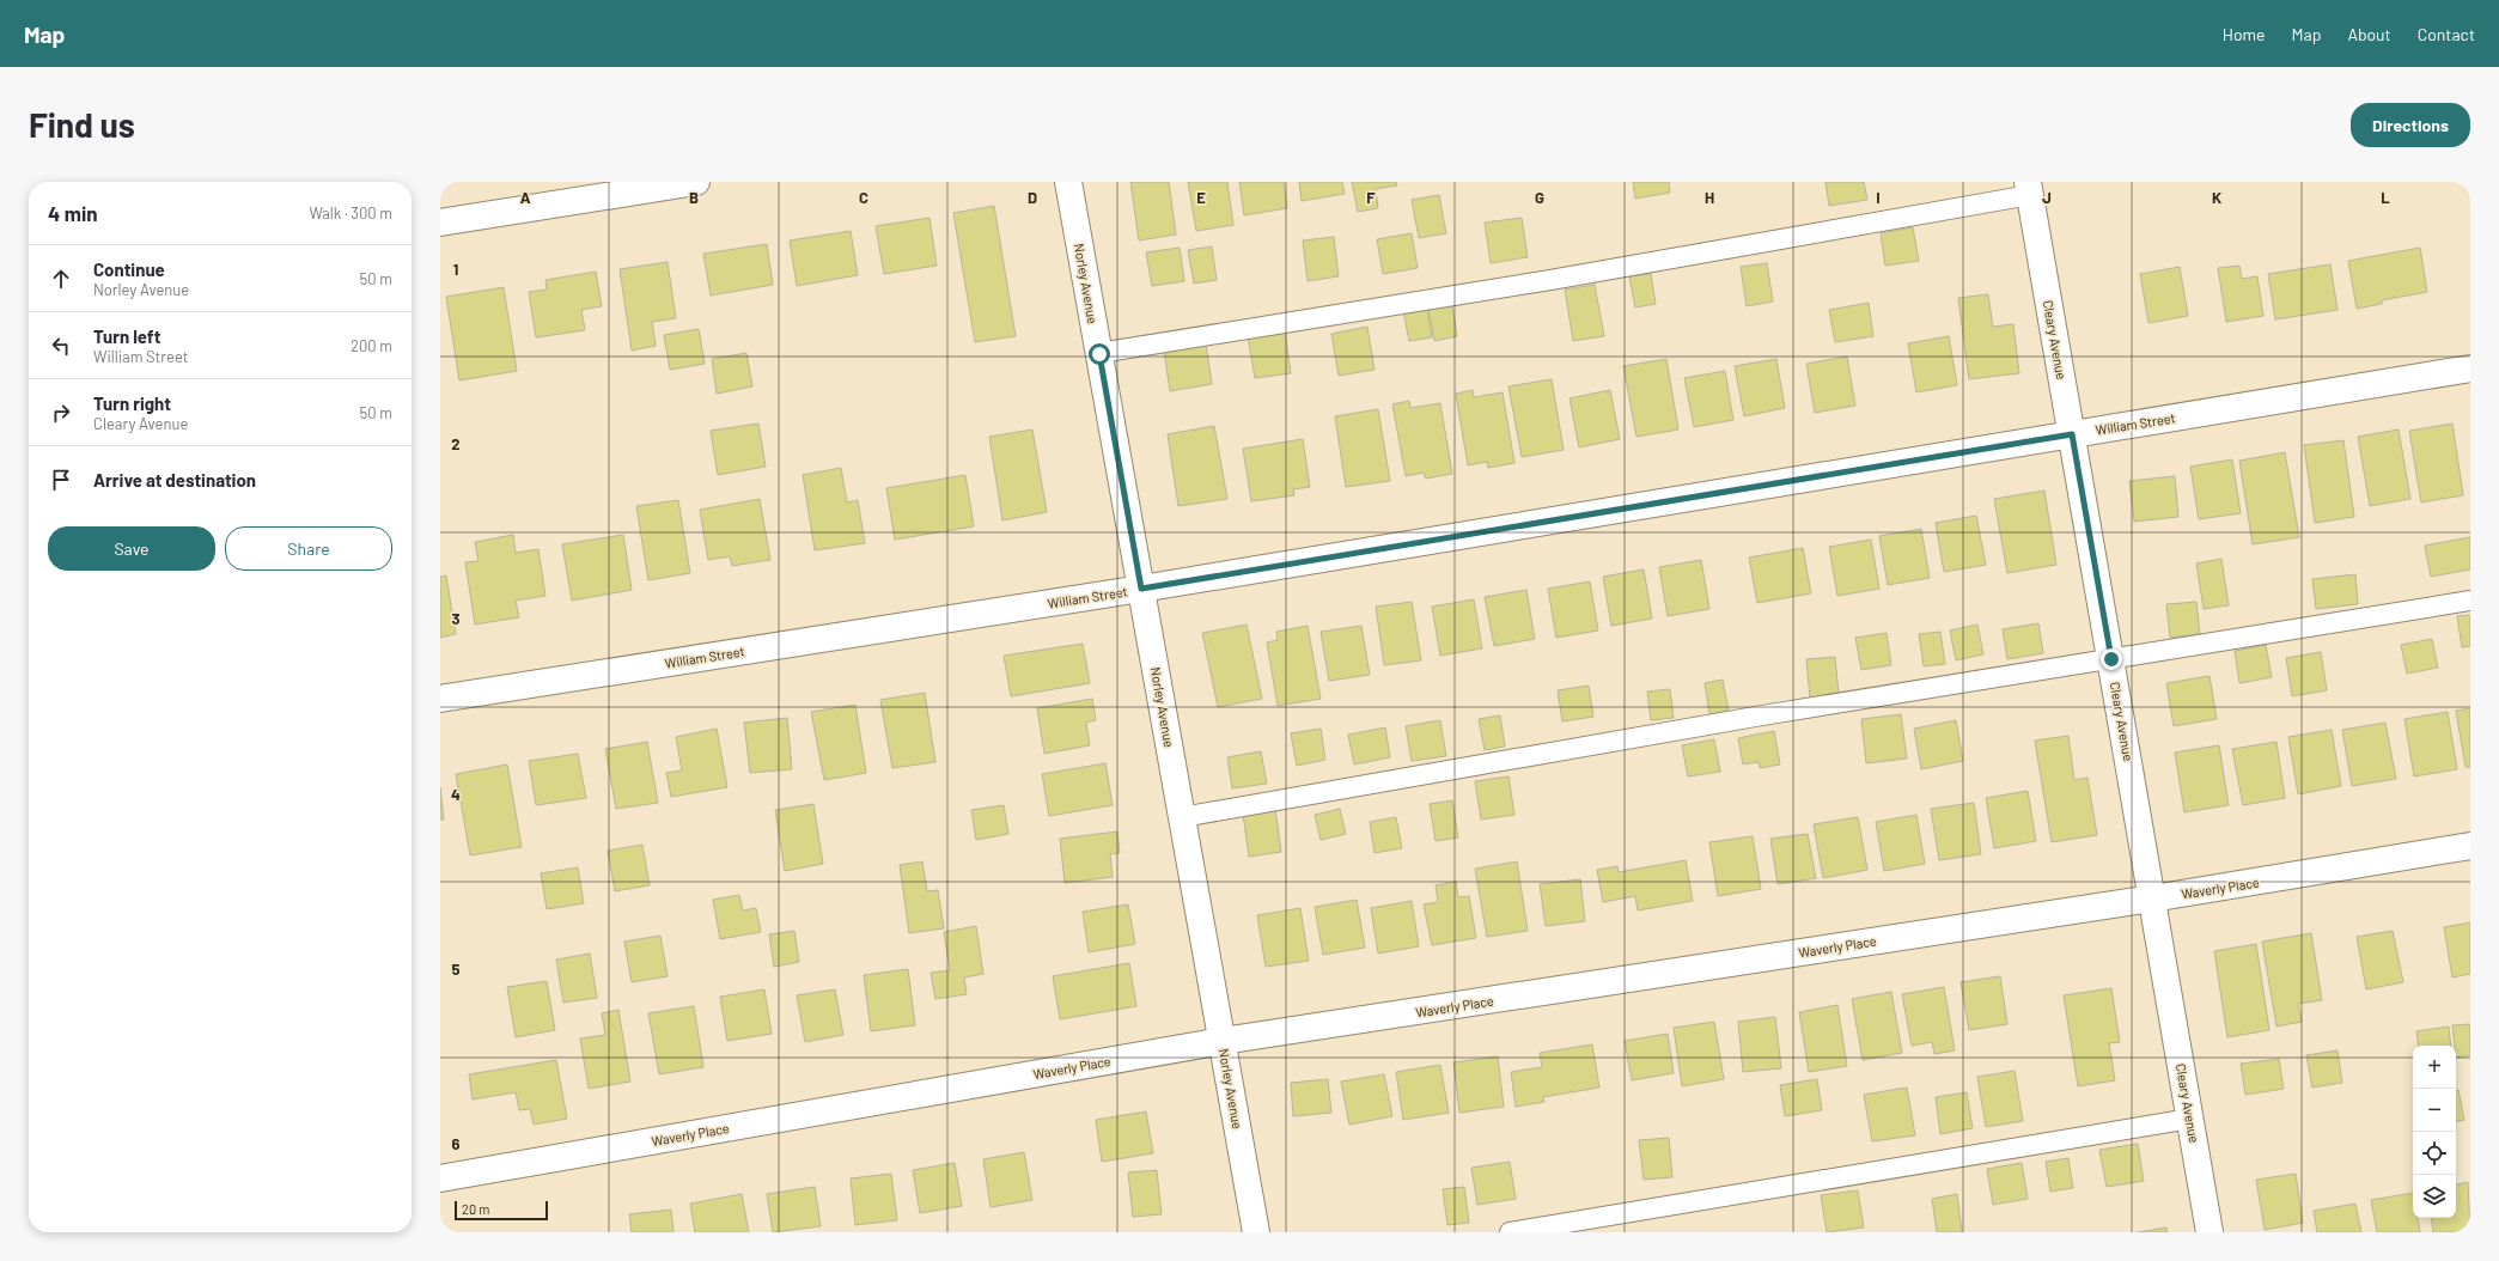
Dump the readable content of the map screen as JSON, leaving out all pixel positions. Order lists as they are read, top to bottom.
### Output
{
  "streets": {
    "street": [
      "Norley Avenue",
      "Cleary Avenue",
      "William Street",
      "Waverly Place"
    ]
  },
  "crossings": [
    ["Norley Avenue", "William Street"],
    ["Norley Avenue", "Waverly Place"],
    ["Cleary Avenue", "William Street"],
    ["Cleary Avenue", "Waverly Place"]
  ],
  "scale_bar": "20 m",
  "page": {
    "header": "Map",
    "nav": [
      "Home",
      "Map",
      "About",
      "Contact"
    ],
    "buttons": [
      "Directions",
      ["Save", "Share"]
    ],
    "title": "Find us",
    "heading": ["4 min", "Walk · 300 m"],
    "list": [
      ["Continue", "Norley Avenue", "50 m"],
      ["Turn left", "William Street", "200 m"],
      ["Turn right", "Cleary Avenue", "50 m"],
      "Arrive at destination"
    ],
    "map_buttons": ["+", "−"],
    "scale": "20 m"
  },
  "grid": {
    "columns": [
      "A",
      "B",
      "C",
      "D",
      "E",
      "F",
      "G",
      "H",
      "I",
      "J",
      "K",
      "L"
    ],
    "rows": [
      "1",
      "2",
      "3",
      "4",
      "5",
      "6"
    ]
  }
}
